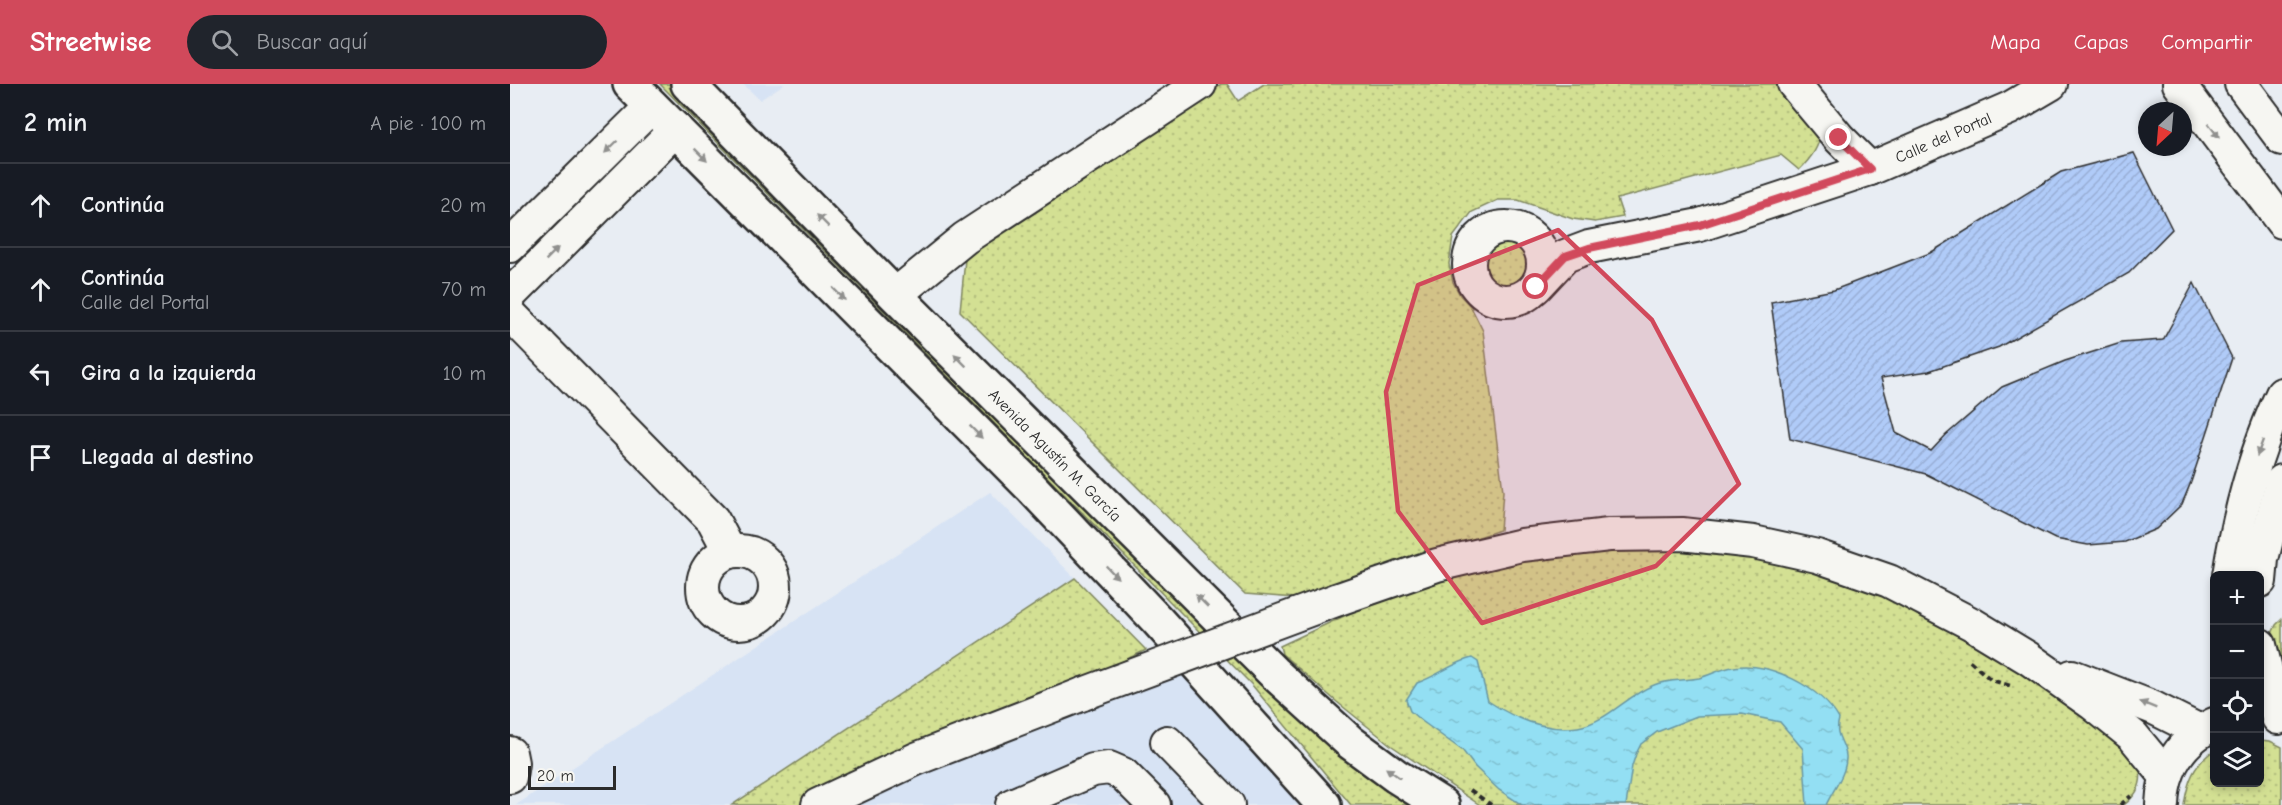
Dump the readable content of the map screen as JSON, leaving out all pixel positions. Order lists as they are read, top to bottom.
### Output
{
  "streets": {
    "main road": ["Avenida Agustín M. García"],
    "street": ["Calle del Portal"]
  },
  "scale_bar": "20 m",
  "north": "bottom left",
  "page": {
    "header": "Streetwise",
    "search": "Buscar aquí",
    "nav": ["Mapa", "Capas", "Compartir"],
    "heading": ["2 min", "A pie · 100 m"],
    "list": [
      ["Continúa", "20 m"],
      ["Continúa", "Calle del Portal", "70 m"],
      ["Gira a la izquierda", "10 m"],
      "Llegada al destino"
    ],
    "map_buttons": ["+", "−"],
    "scale": "20 m"
  }
}
